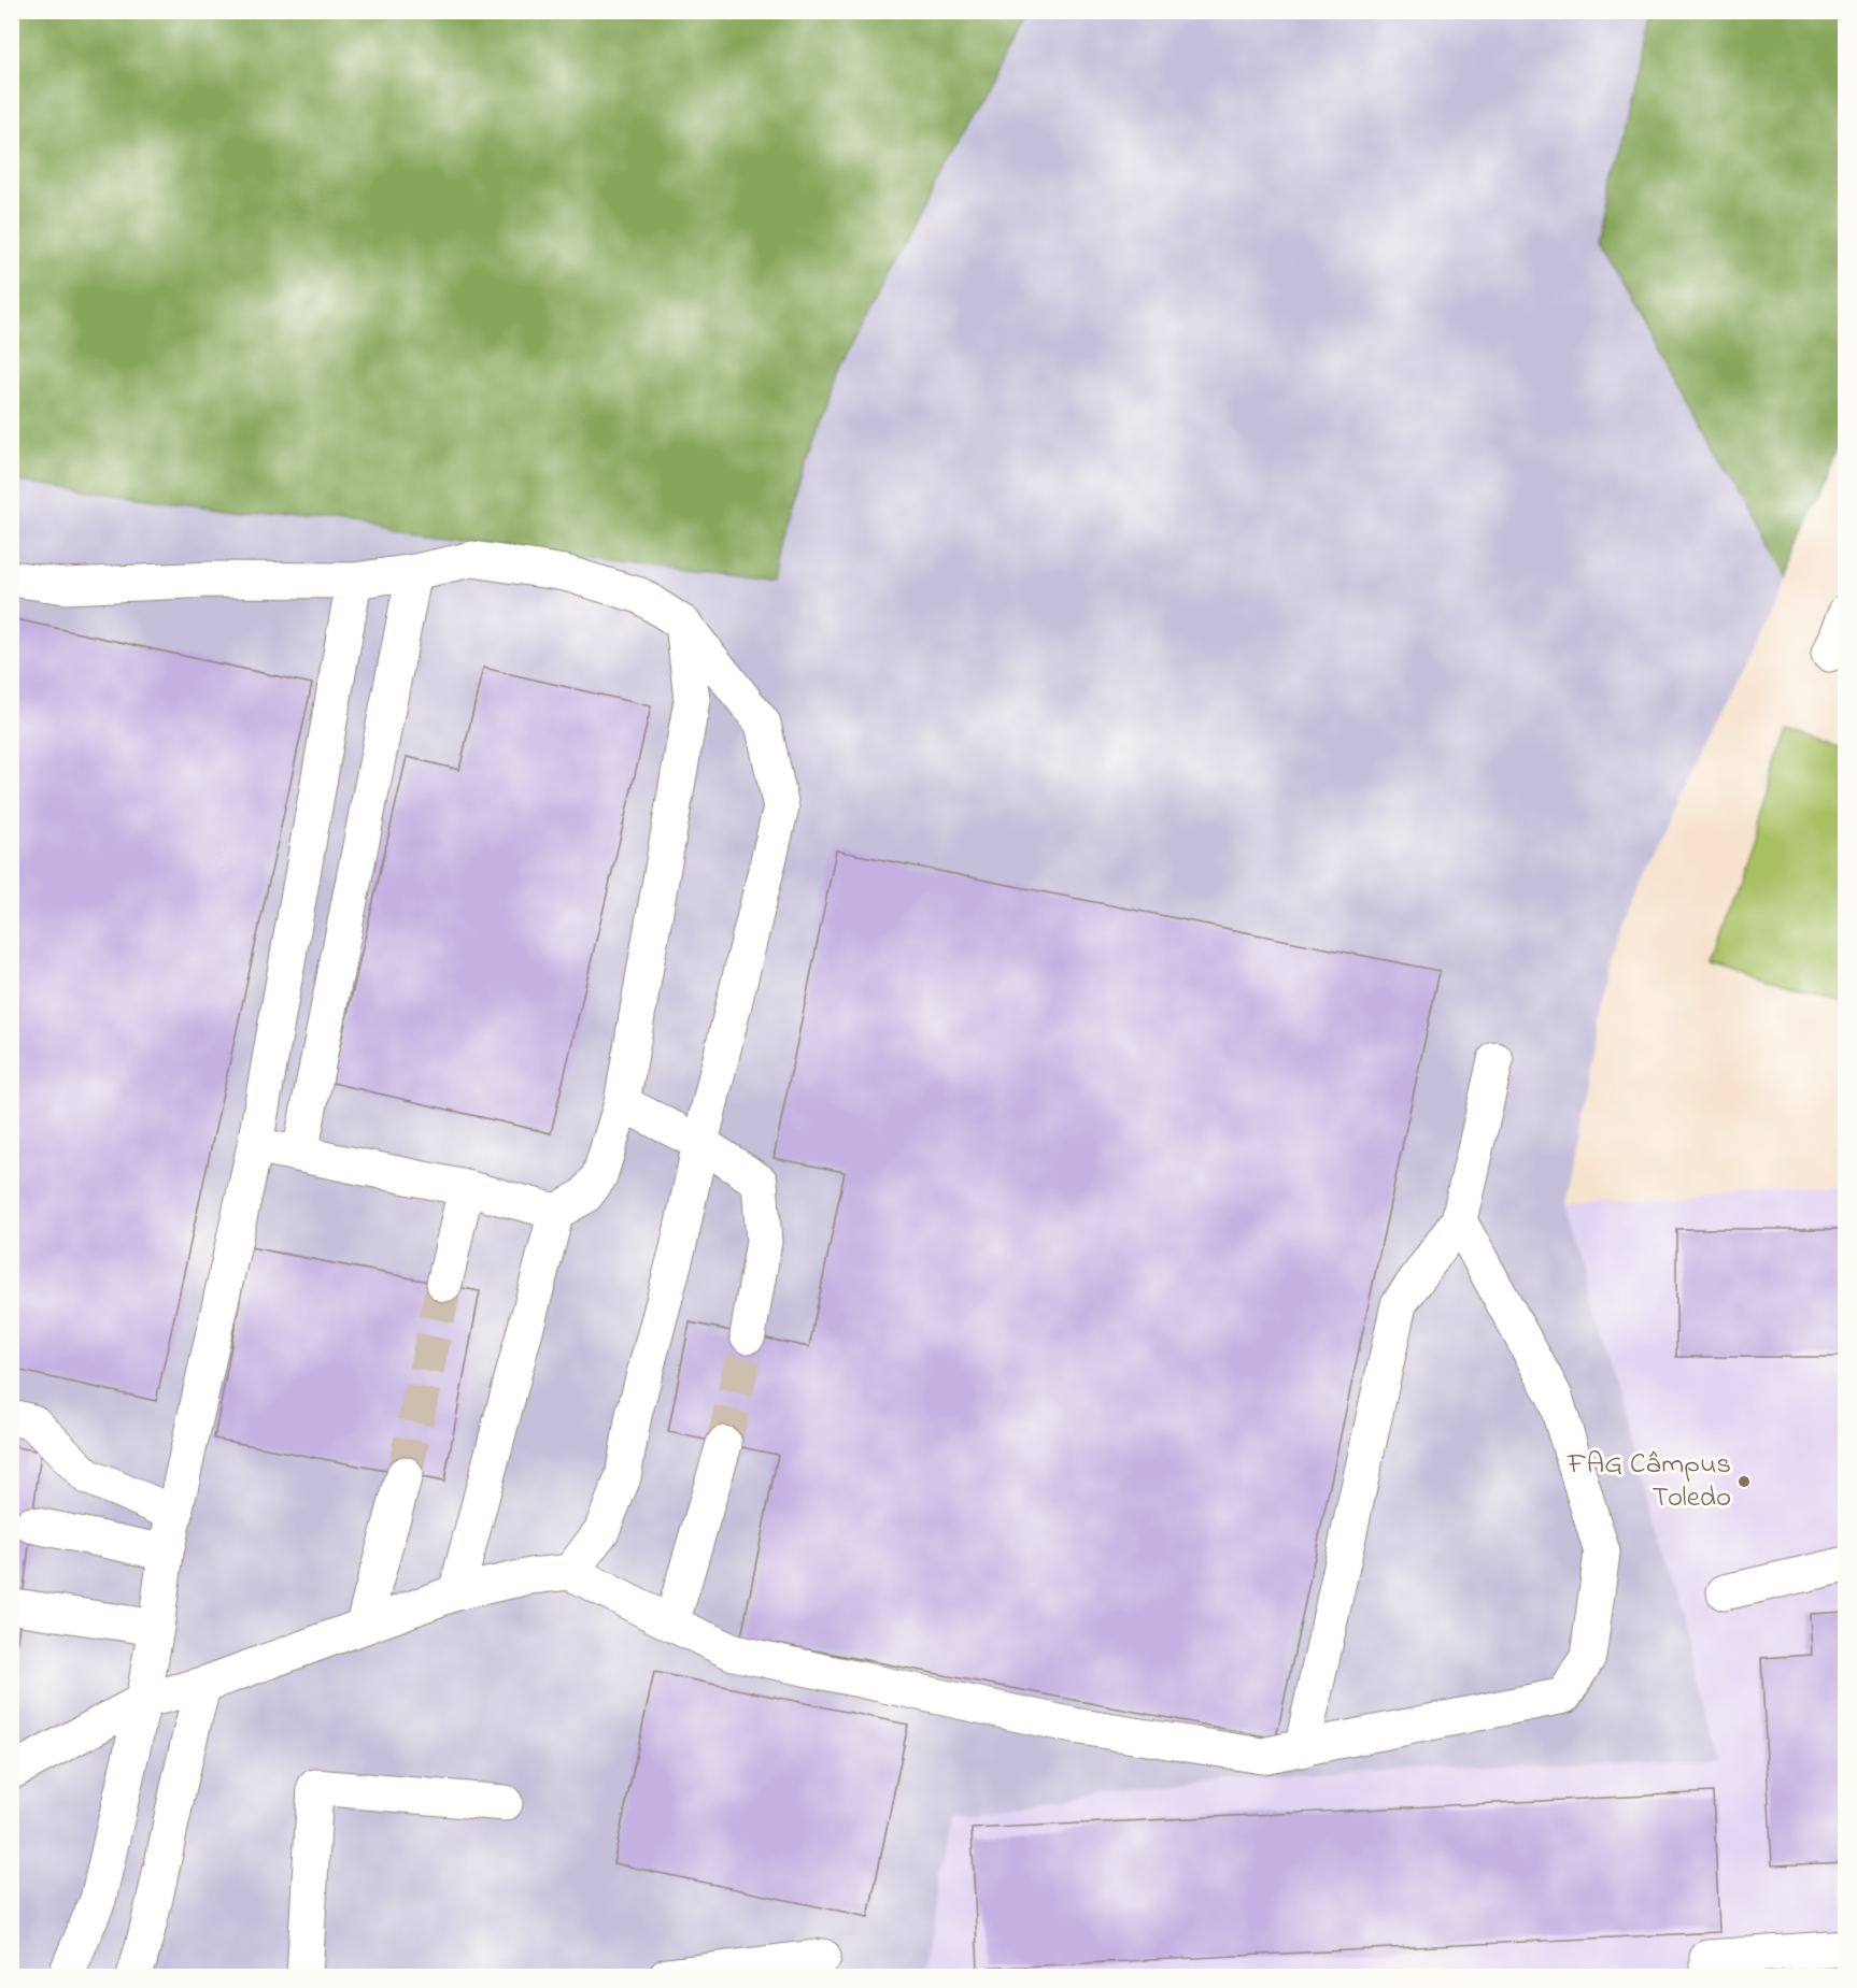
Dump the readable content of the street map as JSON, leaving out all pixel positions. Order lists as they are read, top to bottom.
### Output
{
  "places": ["FAG Câmpus Toledo"]
}
